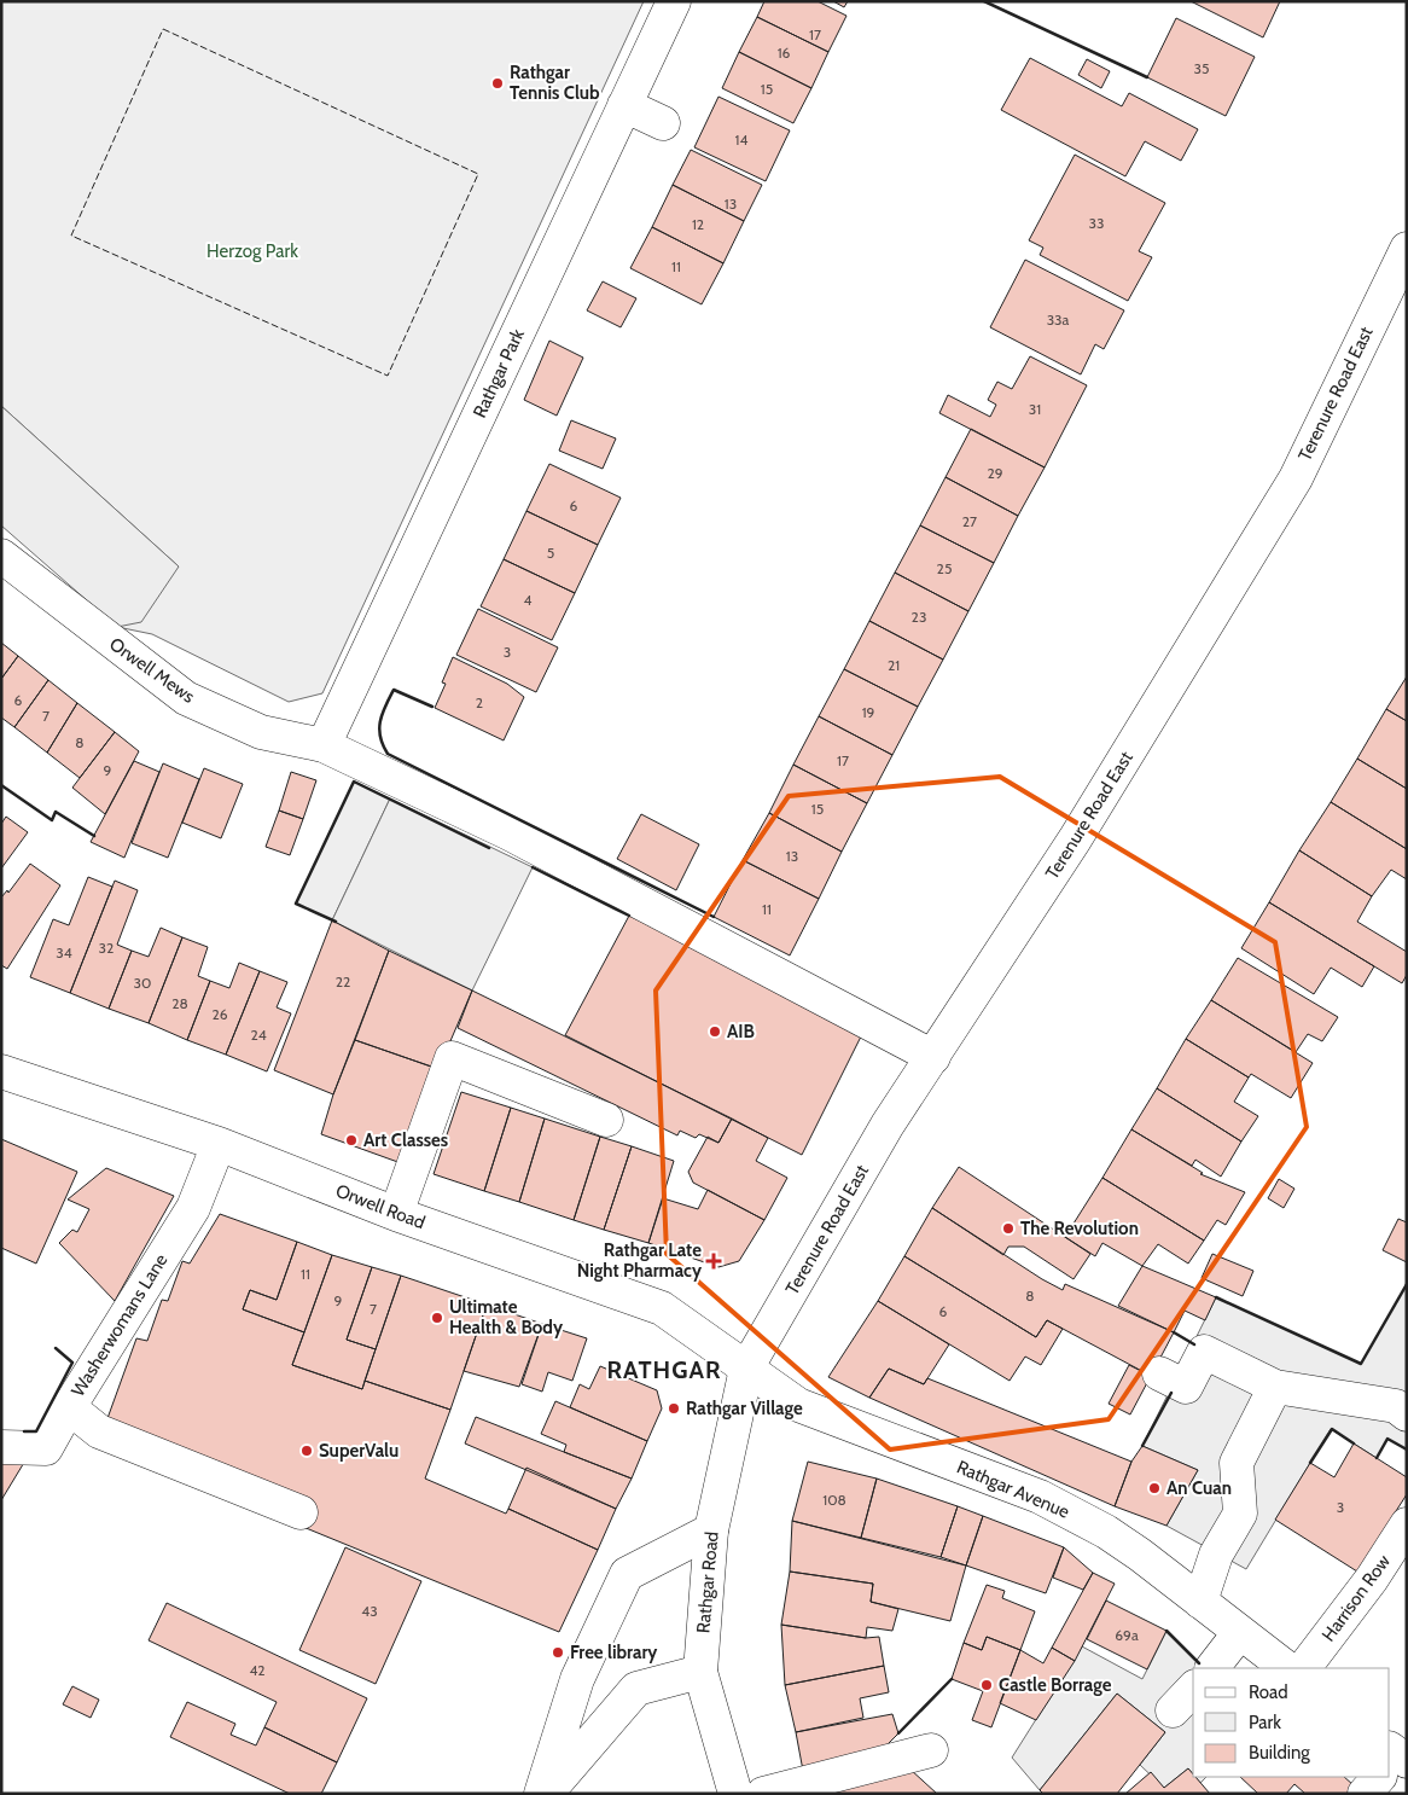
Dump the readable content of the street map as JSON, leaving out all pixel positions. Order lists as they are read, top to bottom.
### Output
{
  "streets": {
    "street": [
      "Rathgar Park",
      "Terenure Road East",
      "Orwell Mews",
      "Orwell Road",
      "Washerwomans Lane",
      "Rathgar Avenue",
      "Rathgar Road",
      "Harrison Row"
    ]
  },
  "crossings": [
    ["Rathgar Park", "Orwell Mews"],
    ["Terenure Road East", "Orwell Mews"],
    ["Terenure Road East", "Orwell Road"],
    ["Terenure Road East", "Rathgar Avenue"],
    ["Terenure Road East", "Rathgar Road"],
    ["Orwell Road", "Washerwomans Lane"],
    ["Orwell Road", "Rathgar Avenue"],
    ["Orwell Road", "Rathgar Road"],
    ["Rathgar Avenue", "Rathgar Road"]
  ],
  "districts": ["RATHGAR"],
  "parks": ["Herzog Park"],
  "places": {
    "other": [
      "Rathgar Tennis Club",
      "AIB",
      "Art Classes",
      "The Revolution",
      "Ultimate Health & Body",
      "Rathgar Village",
      "SuperValu",
      "An Cuan",
      "Free library",
      "Castle Borrage"
    ],
    "health": ["Rathgar Late Night Pharmacy"]
  },
  "house_numbers": [
    "17",
    "16",
    "35",
    "15",
    "14",
    "13",
    "33",
    "12",
    "11",
    "33a",
    "31",
    "29",
    "6",
    "27",
    "5",
    "25",
    "4",
    "23",
    "3",
    "21",
    "6",
    "2",
    "19",
    "7",
    "8",
    "17",
    "9",
    "15",
    "13",
    "11",
    "32",
    "34",
    "22",
    "30",
    "28",
    "26",
    "24",
    "11",
    "8",
    "9",
    "7",
    "6",
    "108",
    "3",
    "43",
    "69a",
    "42"
  ],
  "legend": ["Road", "Park", "Building"]
}
